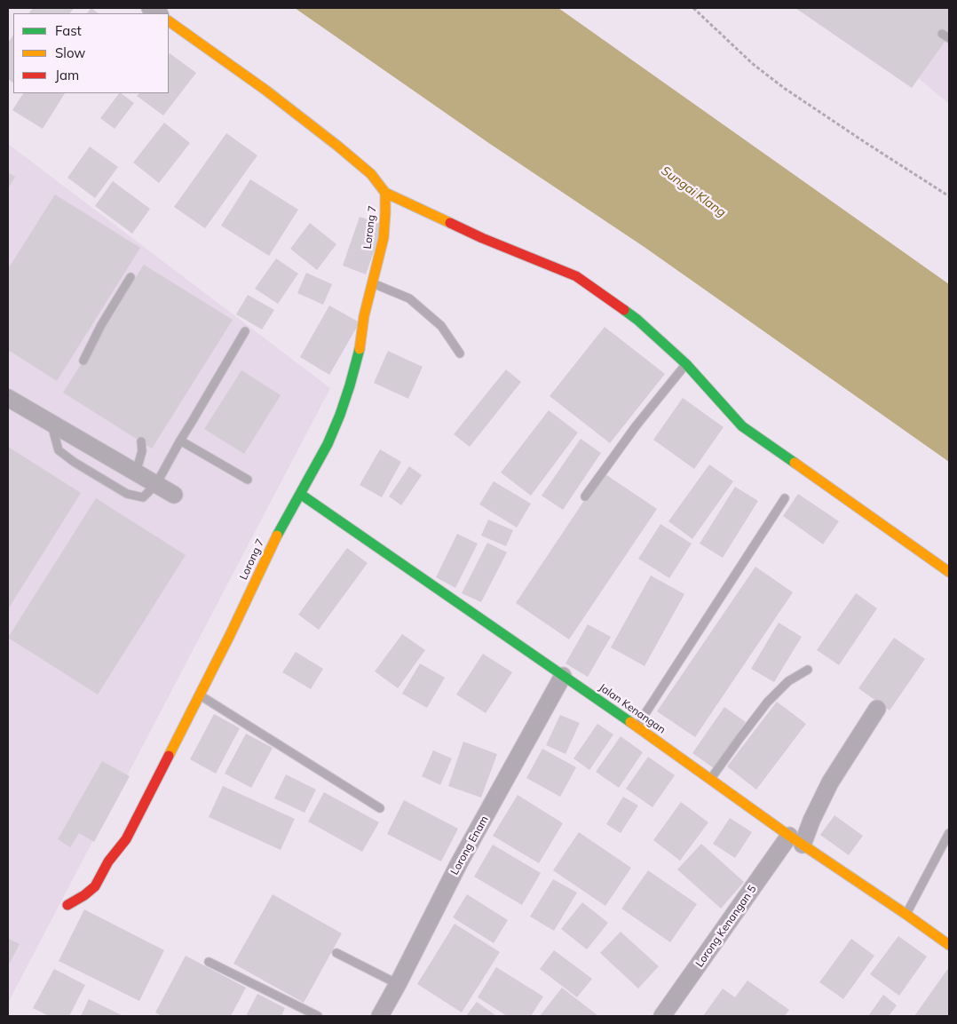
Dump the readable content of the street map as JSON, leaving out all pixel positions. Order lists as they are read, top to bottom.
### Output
{
  "streets": {
    "street": [
      "Lorong 7",
      "Jalan Kenangan",
      "Lorong Enam",
      "Lorong Kenangan 5"
    ]
  },
  "crossings": [
    ["Lorong 7", "Jalan Kenangan"],
    ["Jalan Kenangan", "Lorong Enam"],
    ["Jalan Kenangan", "Lorong Kenangan 5"]
  ],
  "water": ["Sungai Klang"],
  "legend": ["Fast", "Slow", "Jam"]
}
